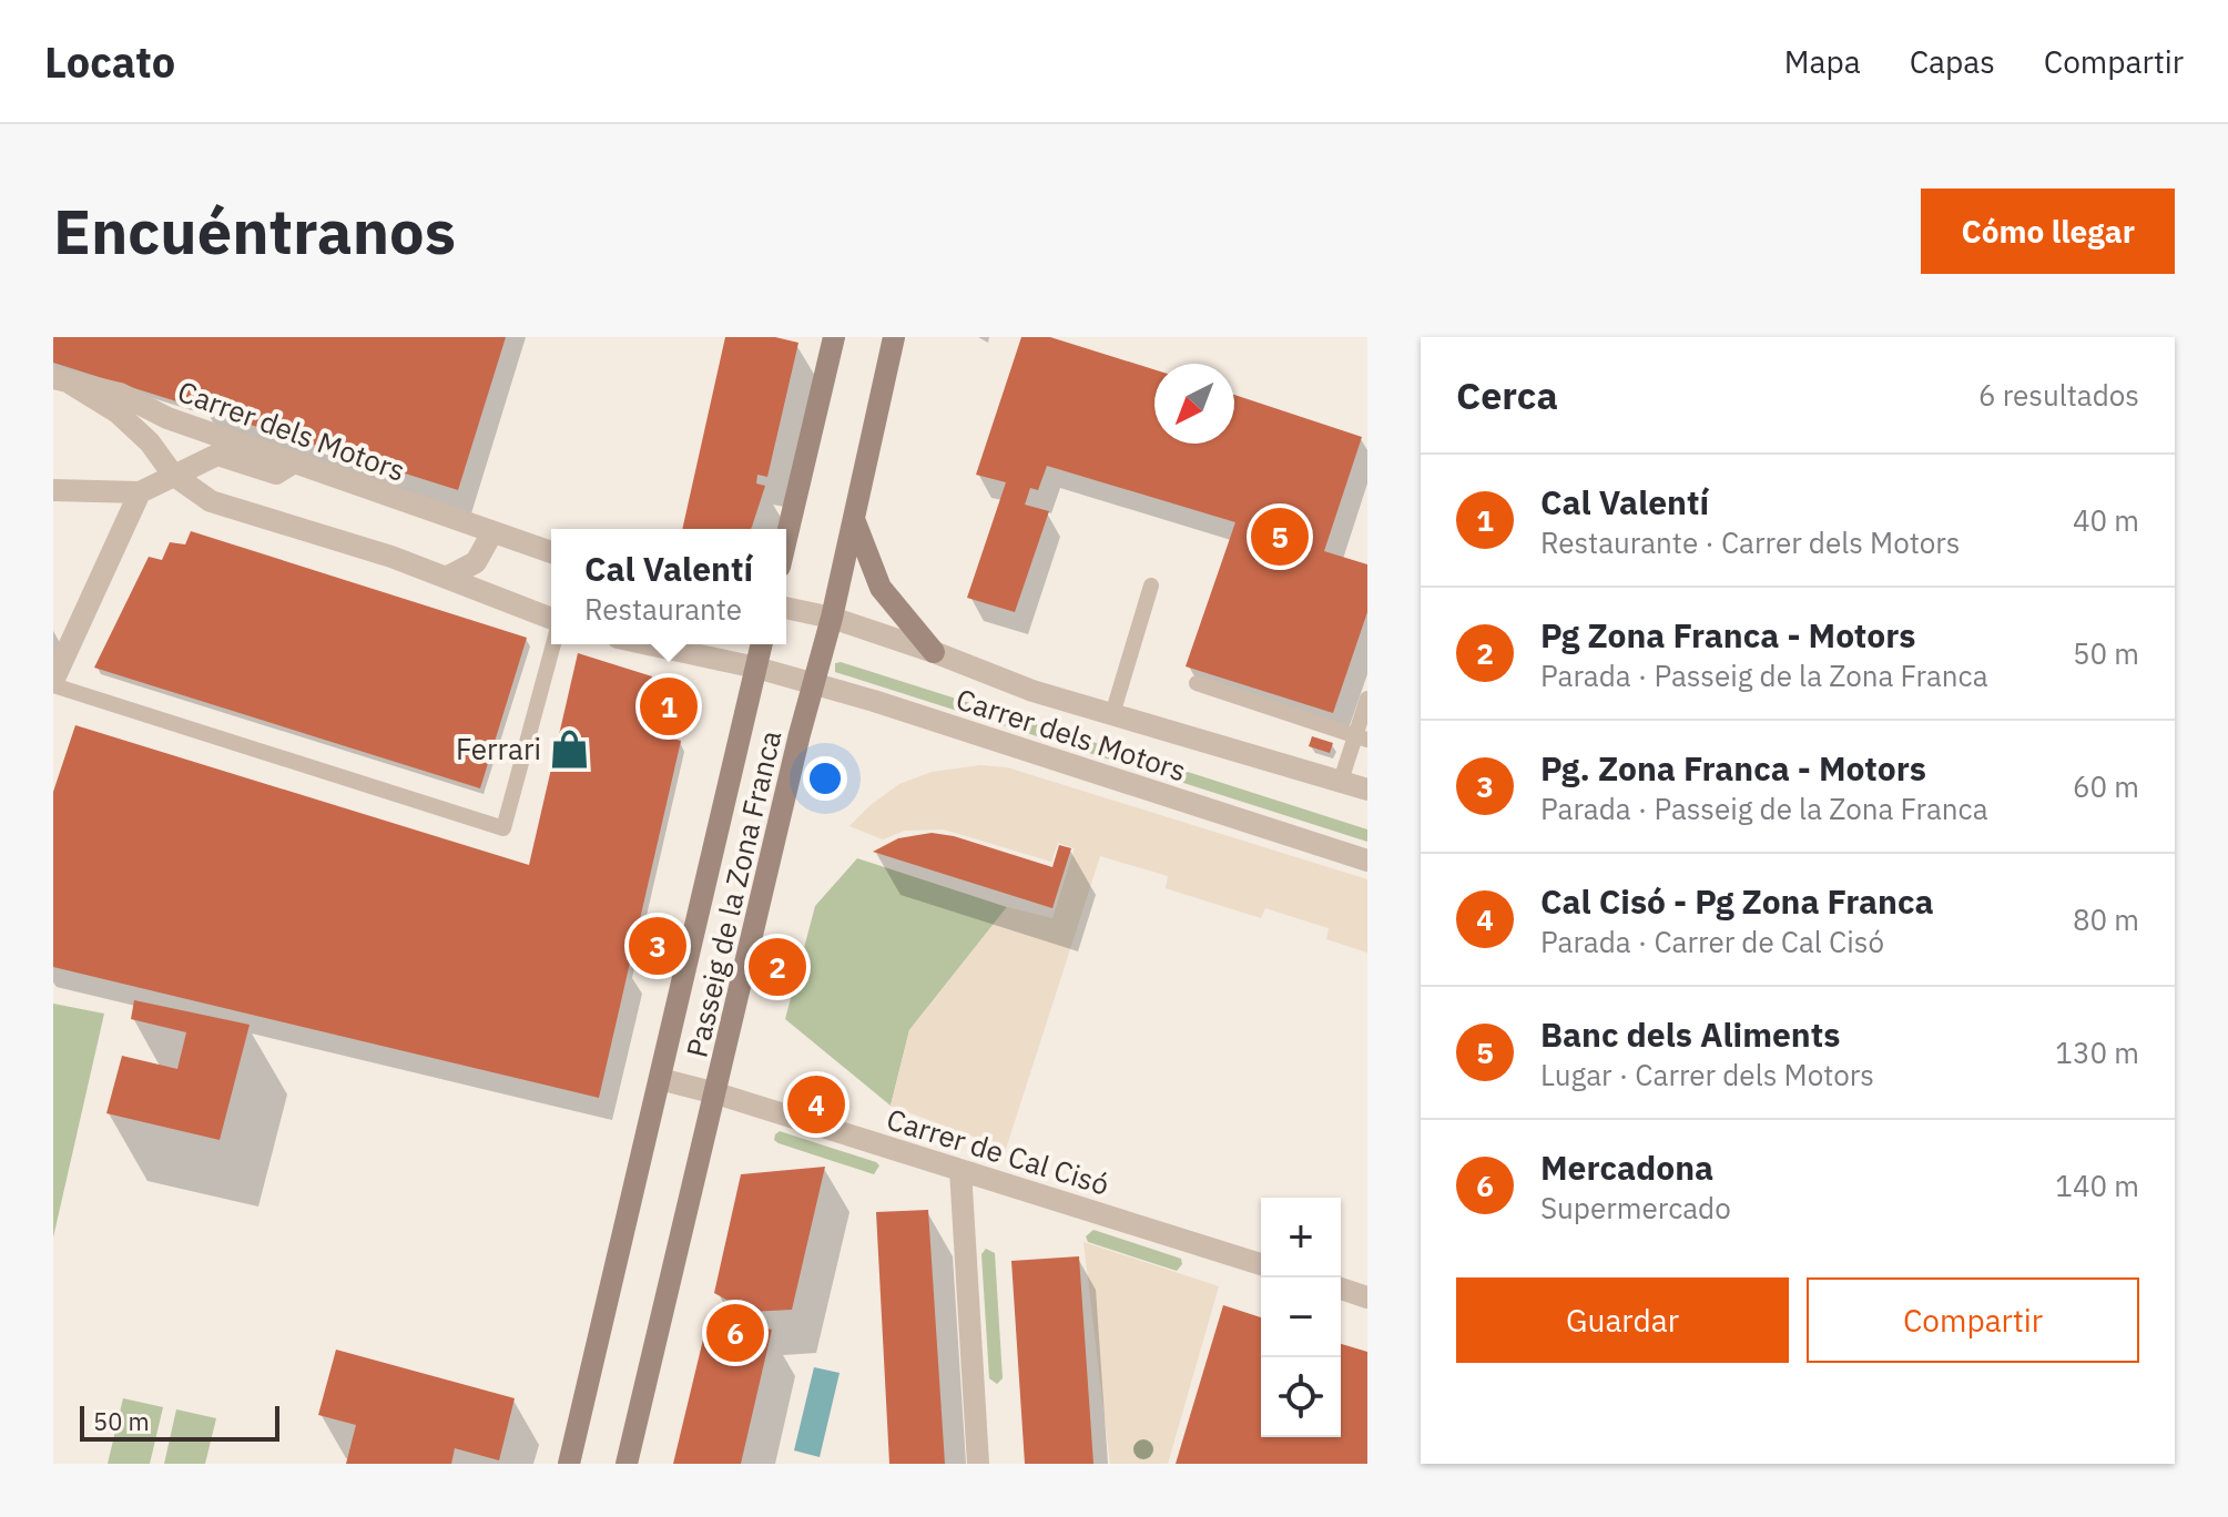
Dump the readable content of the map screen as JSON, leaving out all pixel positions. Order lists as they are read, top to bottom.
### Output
{
  "streets": {
    "main road": ["Passeig de la Zona Franca"],
    "street": ["Carrer dels Motors", "Carrer de Cal Cisó"]
  },
  "crossings": [
    ["Carrer dels Motors", "Passeig de la Zona Franca"],
    ["Passeig de la Zona Franca", "Carrer de Cal Cisó"]
  ],
  "places": {
    "shop": ["Ferrari"]
  },
  "scale_bar": "50 m",
  "north": "bottom left",
  "page": {
    "header": "Locato",
    "nav": ["Mapa", "Capas", "Compartir"],
    "buttons": [
      "Cómo llegar",
      ["Guardar", "Compartir"]
    ],
    "title": "Encuéntranos",
    "heading": ["Cerca", "6 resultados"],
    "list": [
      {
        "mark": "1",
        "name": "Cal Valentí",
        "note": "Restaurante · Carrer dels Motors",
        "value": "40 m"
      },
      {
        "mark": "2",
        "name": "Pg Zona Franca - Motors",
        "note": "Parada · Passeig de la Zona Franca",
        "value": "50 m"
      },
      {
        "mark": "3",
        "name": "Pg. Zona Franca - Motors",
        "note": "Parada · Passeig de la Zona Franca",
        "value": "60 m"
      },
      {
        "mark": "4",
        "name": "Cal Cisó - Pg Zona Franca",
        "note": "Parada · Carrer de Cal Cisó",
        "value": "80 m"
      },
      {
        "mark": "5",
        "name": "Banc dels Aliments",
        "note": "Lugar · Carrer dels Motors",
        "value": "130 m"
      },
      {
        "mark": "6",
        "name": "Mercadona",
        "note": "Supermercado",
        "value": "140 m"
      }
    ],
    "pins": [
      "5",
      "1",
      "3",
      "2",
      "4",
      "6"
    ],
    "popup": ["Cal Valentí", "Restaurante"],
    "map_buttons": ["+", "−"],
    "scale": "50 m"
  }
}
